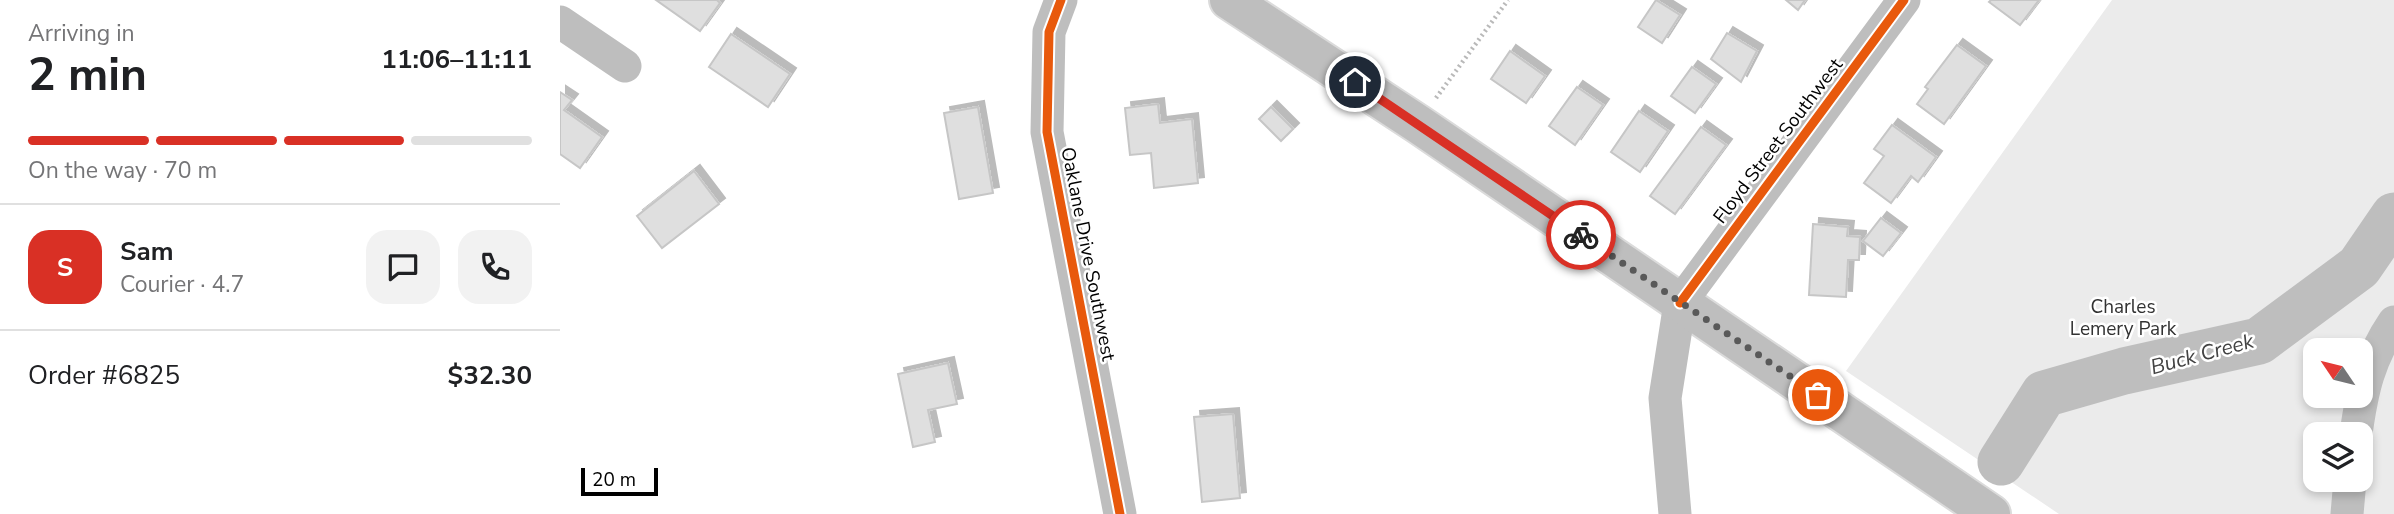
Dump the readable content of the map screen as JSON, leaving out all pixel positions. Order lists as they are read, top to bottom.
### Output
{
  "streets": {
    "street": ["Floyd Street Southwest", "Oaklane Drive Southwest"]
  },
  "water": ["Buck Creek"],
  "parks": ["Charles Lemery Park"],
  "scale_bar": "20 m",
  "north": "top left",
  "page": {
    "heading": ["2 min", "Arriving in", "11:06–11:11"],
    "panel": [
      "Sam",
      "Courier · 4.7",
      "Order #6825",
      "$32.30"
    ],
    "bar": "On the way · 70 m",
    "round": "S",
    "scale": "20 m"
  }
}
